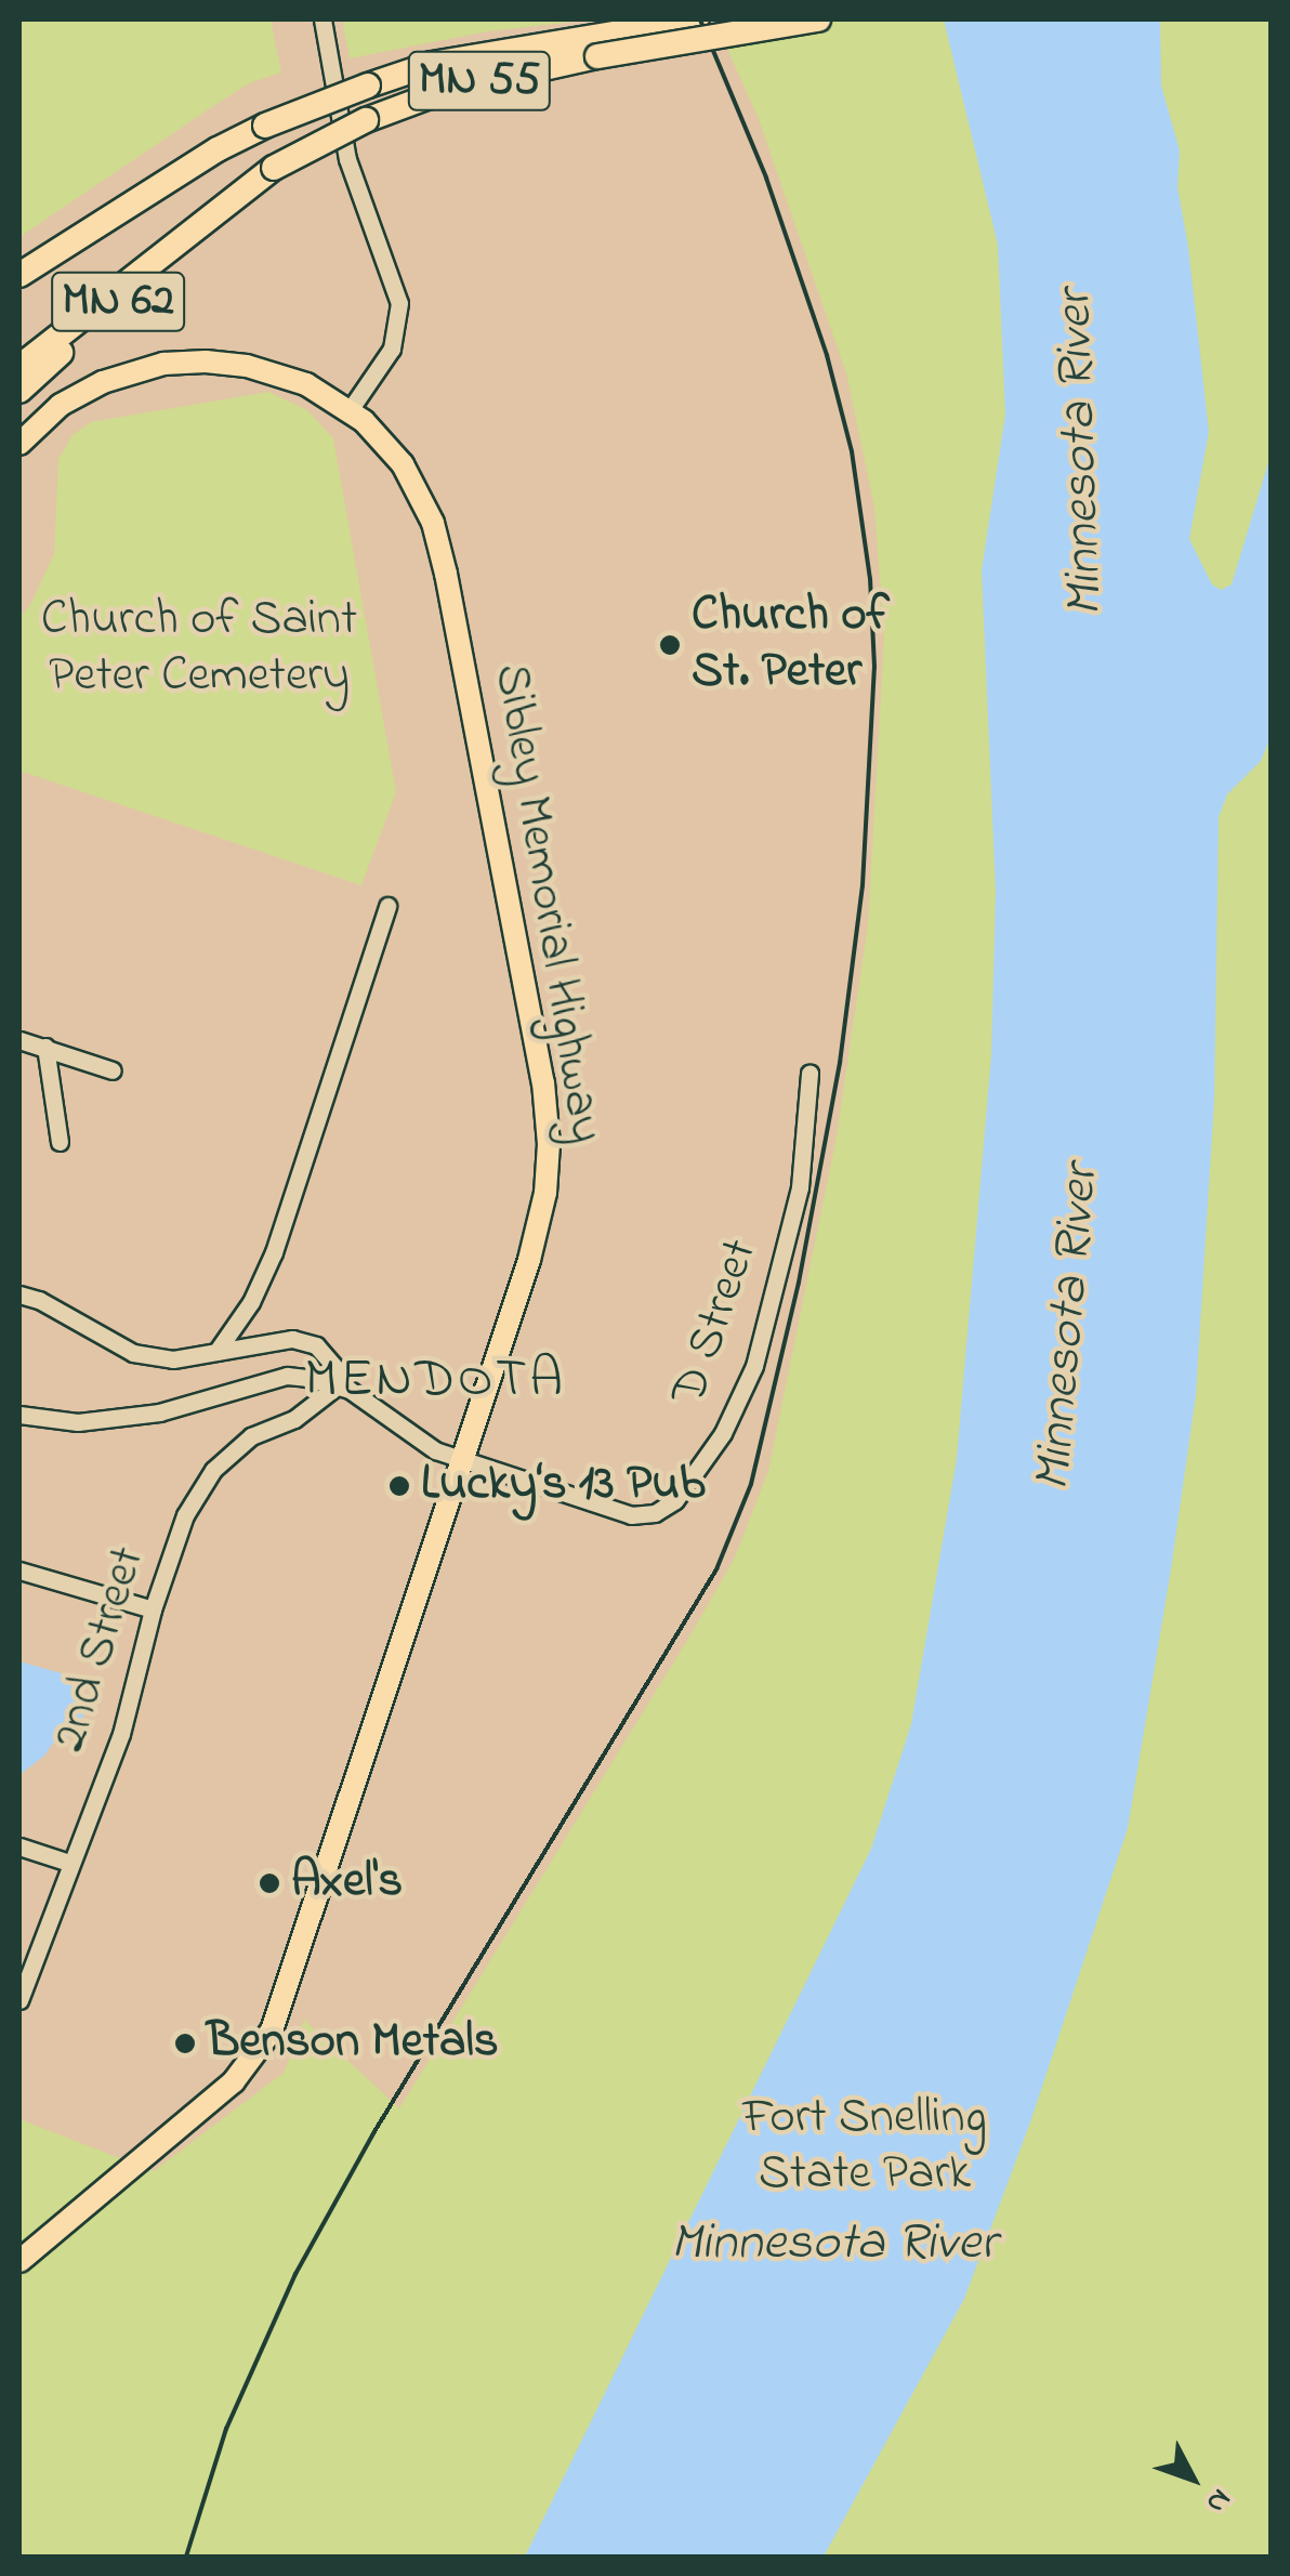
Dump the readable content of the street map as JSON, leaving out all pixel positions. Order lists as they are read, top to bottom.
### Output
{
  "streets": {
    "highway": ["MN 55", "MN 62"],
    "main road": ["Sibley Memorial Highway"],
    "street": ["D Street", "2nd Street"]
  },
  "crossings": [
    ["MN 55", "MN 62"],
    ["Sibley Memorial Highway", "D Street"],
    ["D Street", "2nd Street"]
  ],
  "districts": ["MENDOTA"],
  "water": ["Minnesota River"],
  "parks": ["Church of Saint Peter Cemetery", "Fort Snelling State Park"],
  "places": [
    "Church of St. Peter",
    "Lucky‘s 13 Pub",
    "Axel's",
    "Benson Metals"
  ],
  "north": "bottom right"
}
